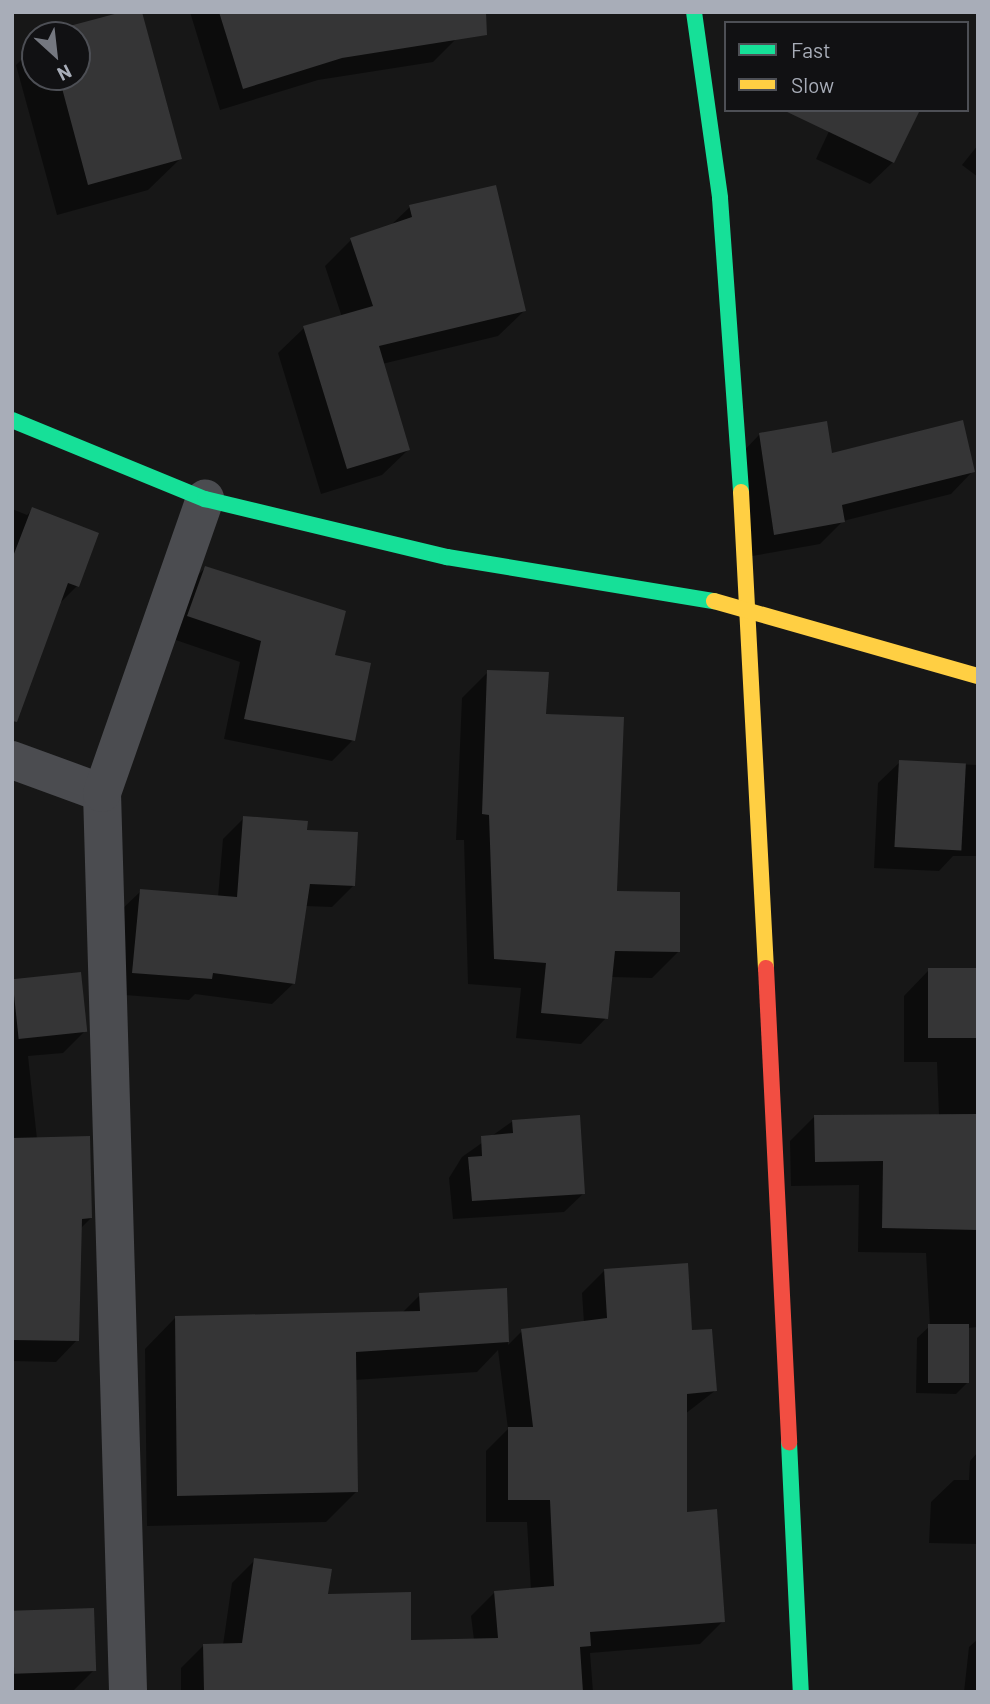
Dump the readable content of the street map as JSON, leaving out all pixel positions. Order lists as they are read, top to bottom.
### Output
{
  "legend": ["Fast", "Slow"],
  "north": "bottom right"
}
